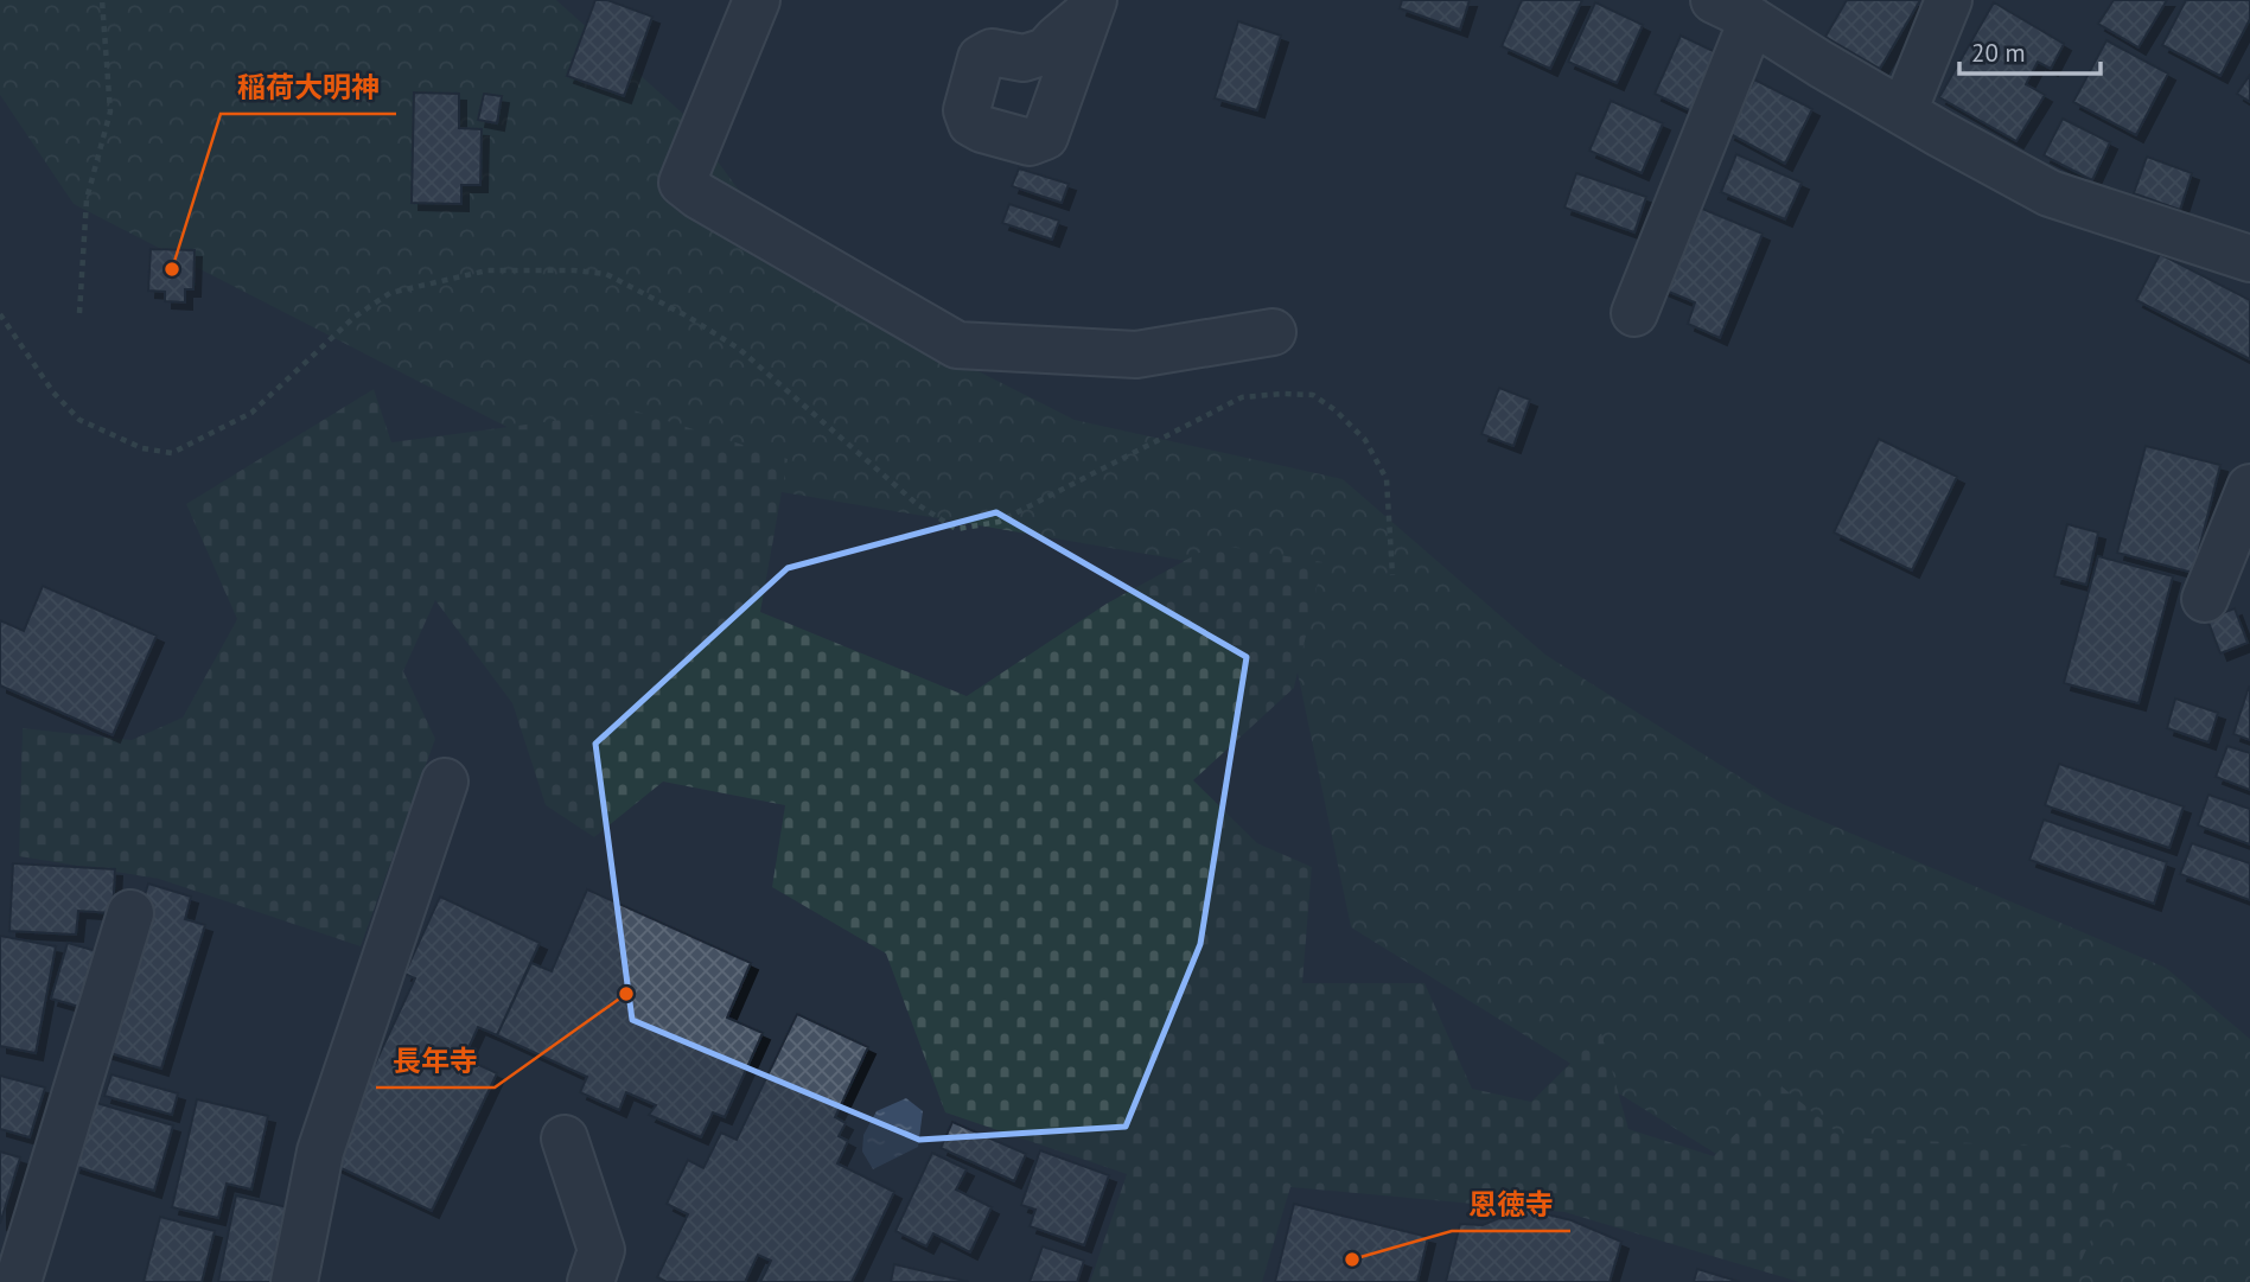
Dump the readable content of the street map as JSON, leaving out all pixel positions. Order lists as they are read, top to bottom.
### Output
{
  "places": ["稲荷大明神", "長年寺", "恩徳寺"],
  "scale_bar": "20 m"
}
